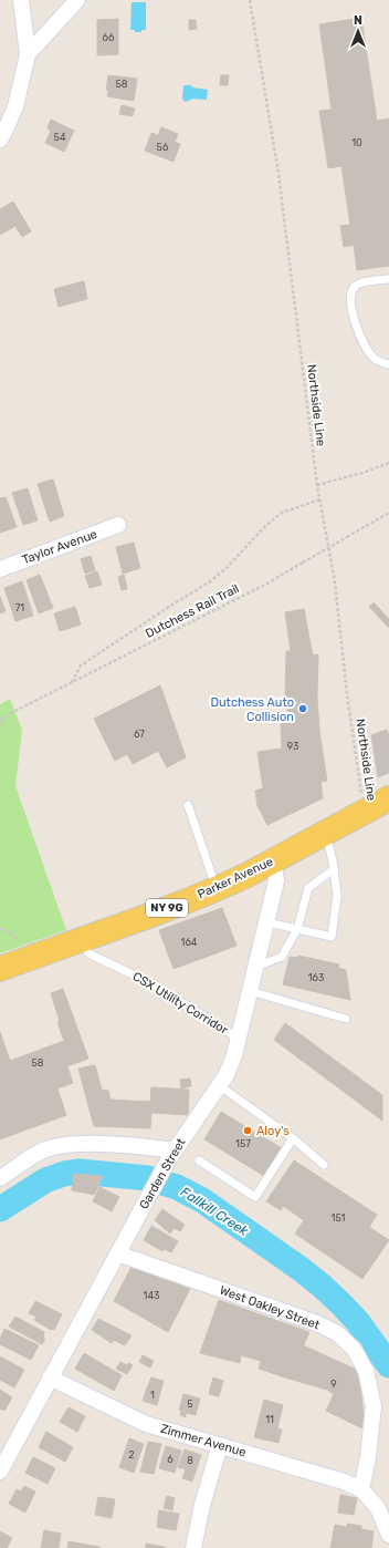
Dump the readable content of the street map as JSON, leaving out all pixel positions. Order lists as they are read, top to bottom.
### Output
{
  "streets": {
    "main road": ["Parker Avenue", "NY 9G"],
    "street": [
      "Taylor Avenue",
      "Garden Street",
      "West Oakley Street",
      "Zimmer Avenue"
    ],
    "lane": ["CSX Utility Corridor"],
    "path": ["Northside Line", "Dutchess Rail Trail"]
  },
  "crossings": [
    ["Northside Line", "Parker Avenue"],
    ["Parker Avenue", "CSX Utility Corridor"],
    ["Parker Avenue", "Garden Street"],
    ["CSX Utility Corridor", "Garden Street"],
    ["Garden Street", "West Oakley Street"],
    ["Garden Street", "Zimmer Avenue"],
    ["West Oakley Street", "Zimmer Avenue"]
  ],
  "water": ["Fallkill Creek"],
  "places": ["Dutchess Auto Collision", "Aloy's"],
  "house_numbers": [
    "66",
    "58",
    "54",
    "10",
    "56",
    "71",
    "67",
    "93",
    "164",
    "163",
    "58",
    "157",
    "151",
    "143",
    "9",
    "1",
    "5",
    "11",
    "2",
    "6",
    "8"
  ],
  "north": "top"
}
